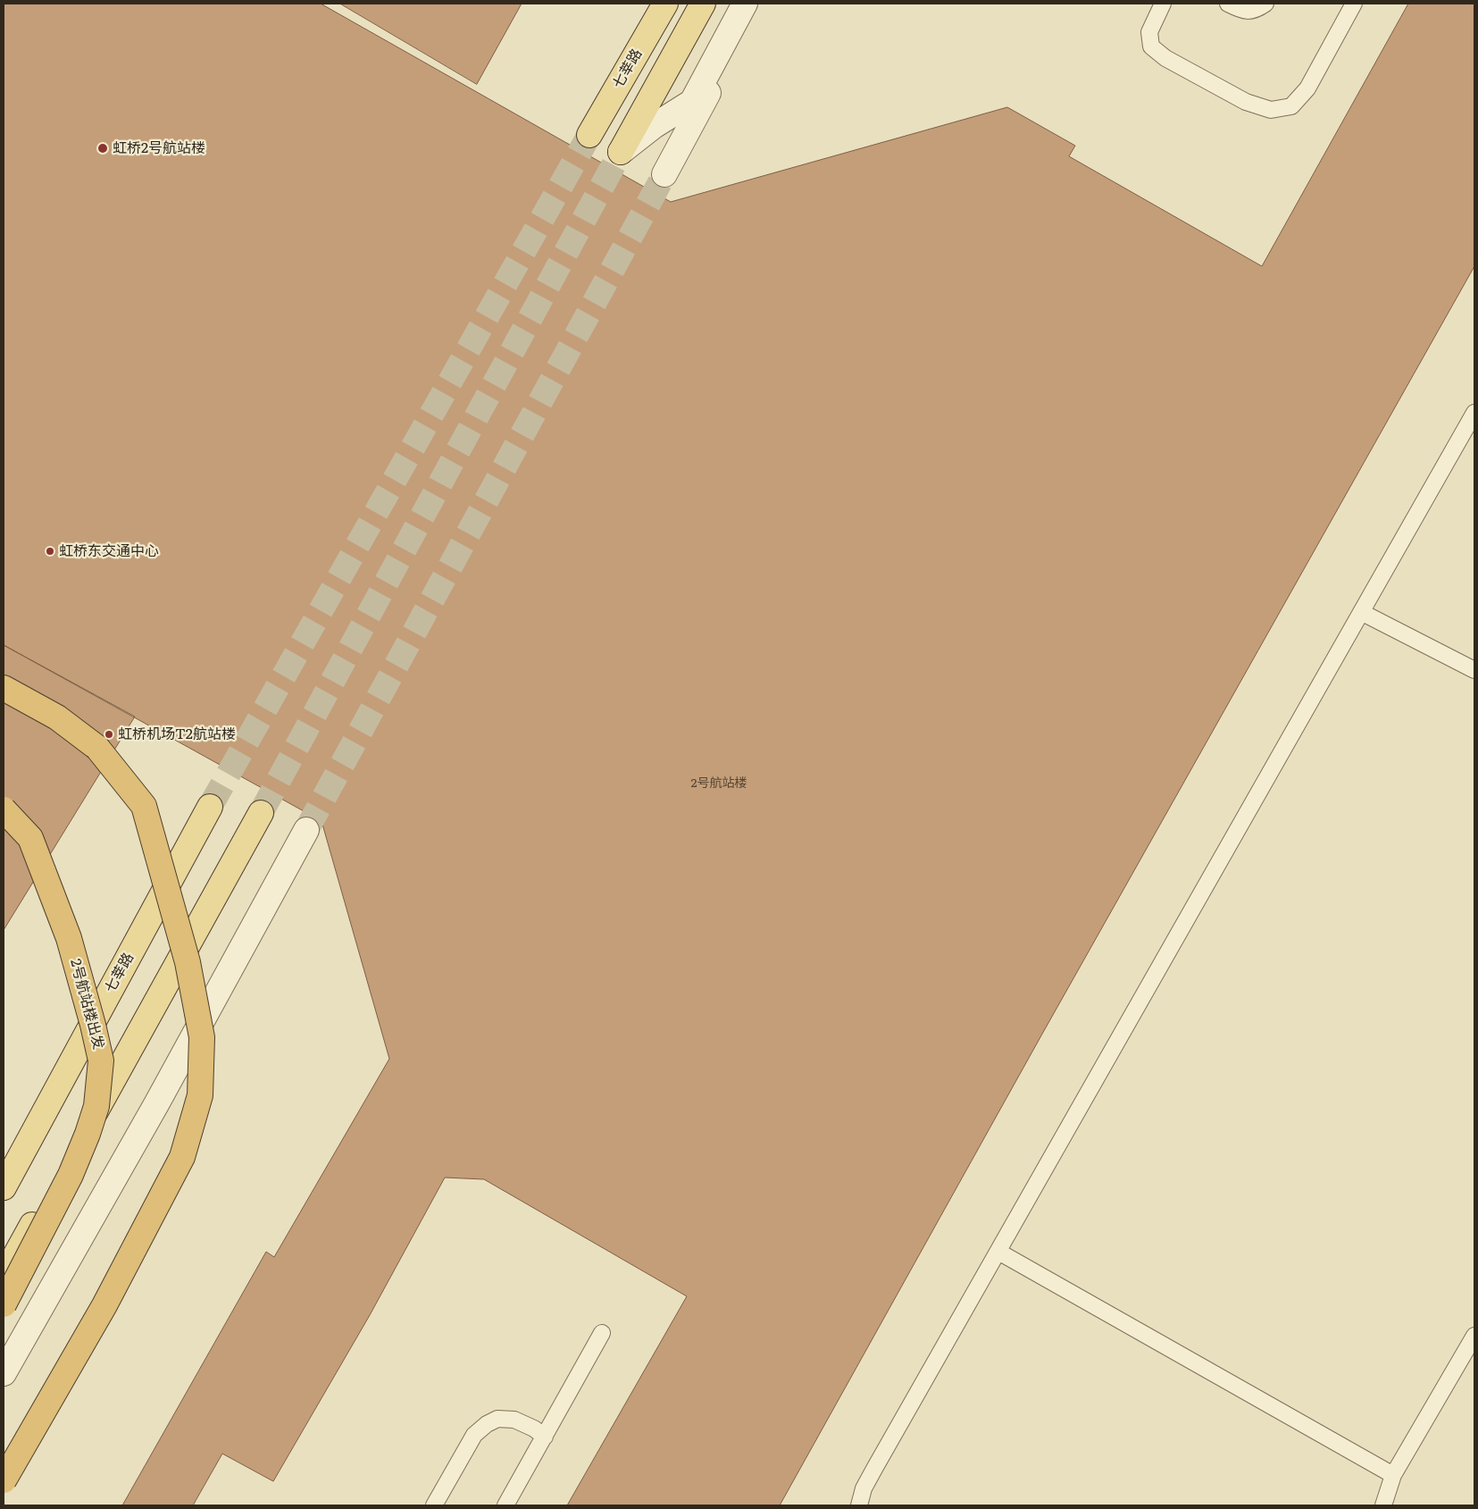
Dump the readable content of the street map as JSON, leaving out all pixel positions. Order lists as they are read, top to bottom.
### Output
{
  "streets": {
    "highway": ["2号航站楼出发"],
    "main road": ["七莘路"]
  },
  "places": ["虹桥2号航站楼", "虹桥东交通中心", "虹桥机场T2航站楼"],
  "house_numbers": ["2号航站楼"]
}
